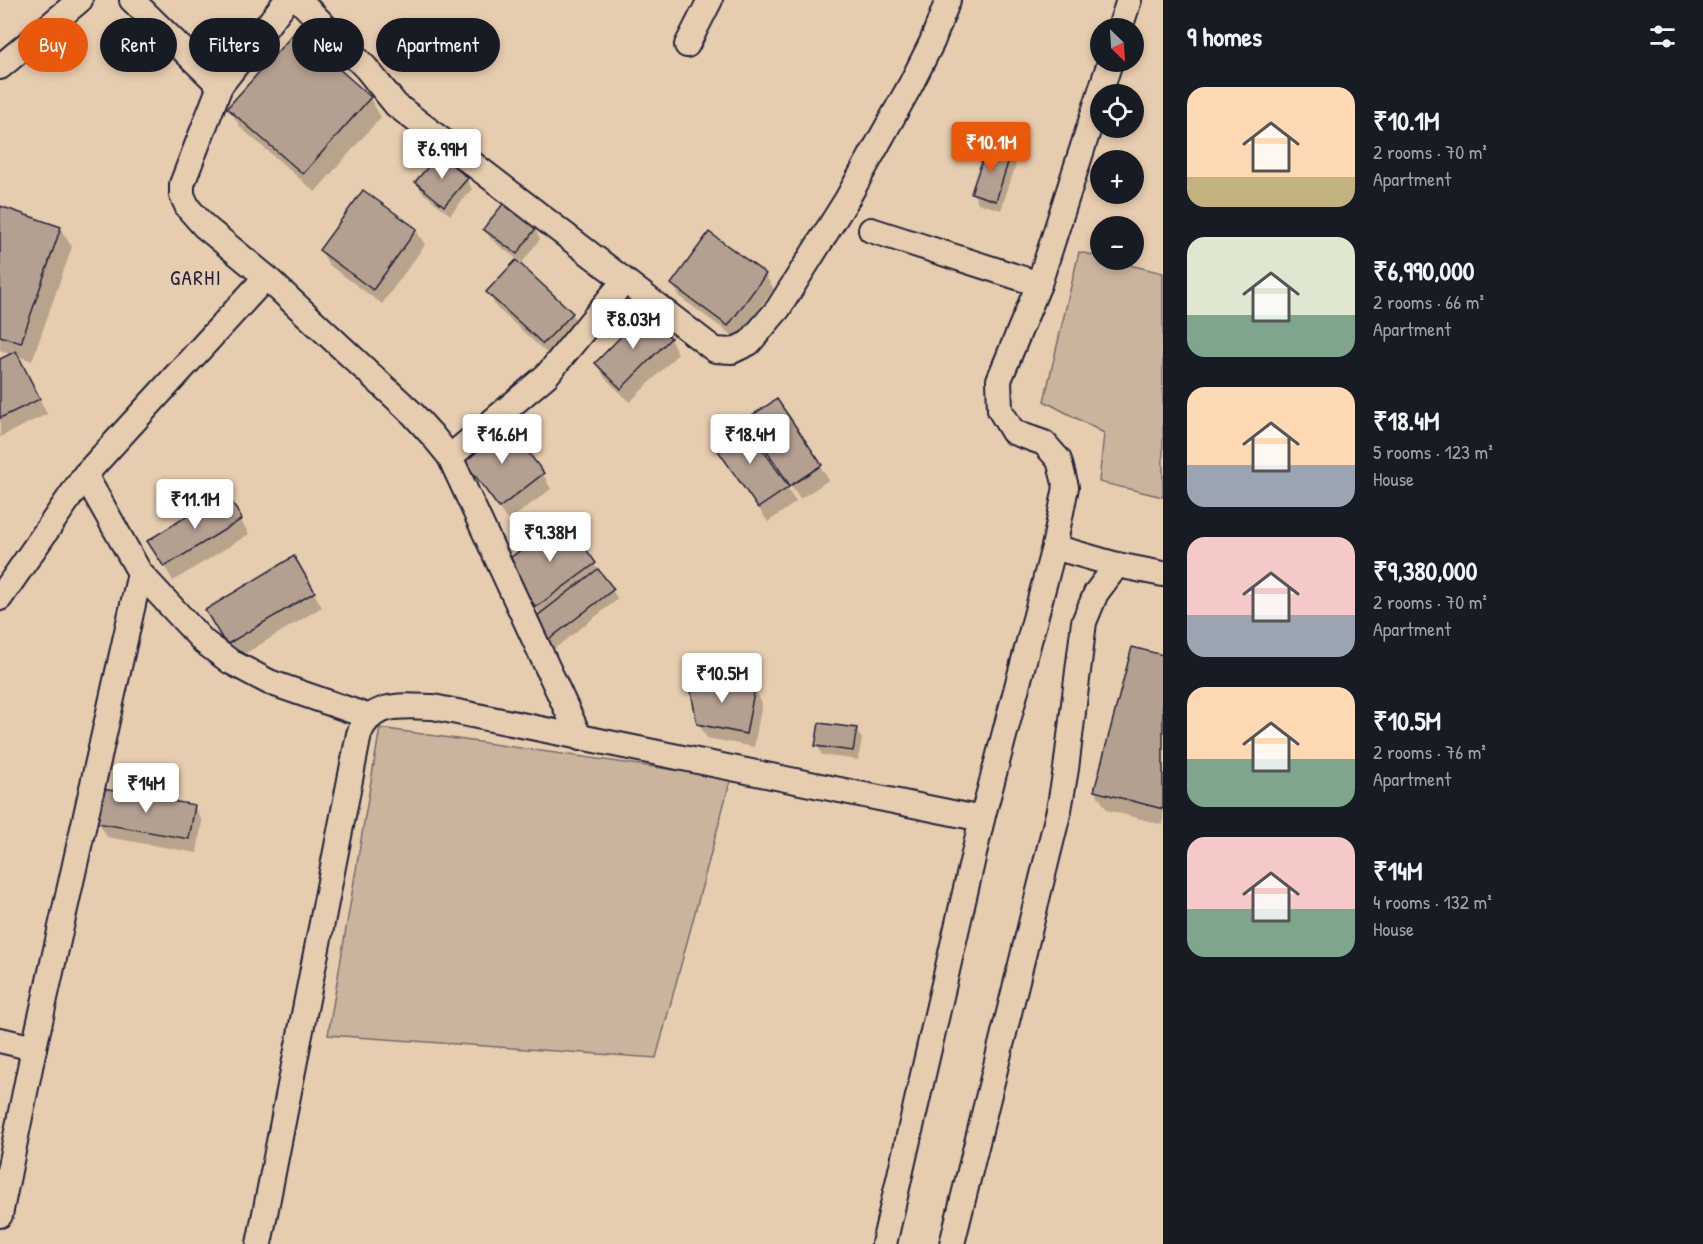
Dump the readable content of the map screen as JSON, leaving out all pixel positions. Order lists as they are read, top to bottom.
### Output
{
  "districts": ["GARHI"],
  "north": "bottom right",
  "page": {
    "heading": "9 homes",
    "map_buttons": ["+", "−"],
    "chip": [
      "Buy",
      "Rent",
      "Filters",
      "New",
      "Apartment"
    ],
    "list": [
      {
        "name": "₹10.1M",
        "note": "2 rooms · 70 m² · Apartment"
      },
      {
        "name": "₹6,990,000",
        "note": "2 rooms · 66 m² · Apartment"
      },
      {
        "name": "₹18.4M",
        "note": "5 rooms · 123 m² · House"
      },
      {
        "name": "₹9,380,000",
        "note": "2 rooms · 70 m² · Apartment"
      },
      {
        "name": "₹10.5M",
        "note": "2 rooms · 76 m² · Apartment"
      },
      {
        "name": "₹14M",
        "note": "4 rooms · 132 m² · House"
      }
    ],
    "price": [
      "₹10.1M",
      "₹6.99M",
      "₹8.03M",
      "₹16.6M",
      "₹18.4M",
      "₹11.1M",
      "₹9.38M",
      "₹10.5M",
      "₹14M"
    ]
  }
}
